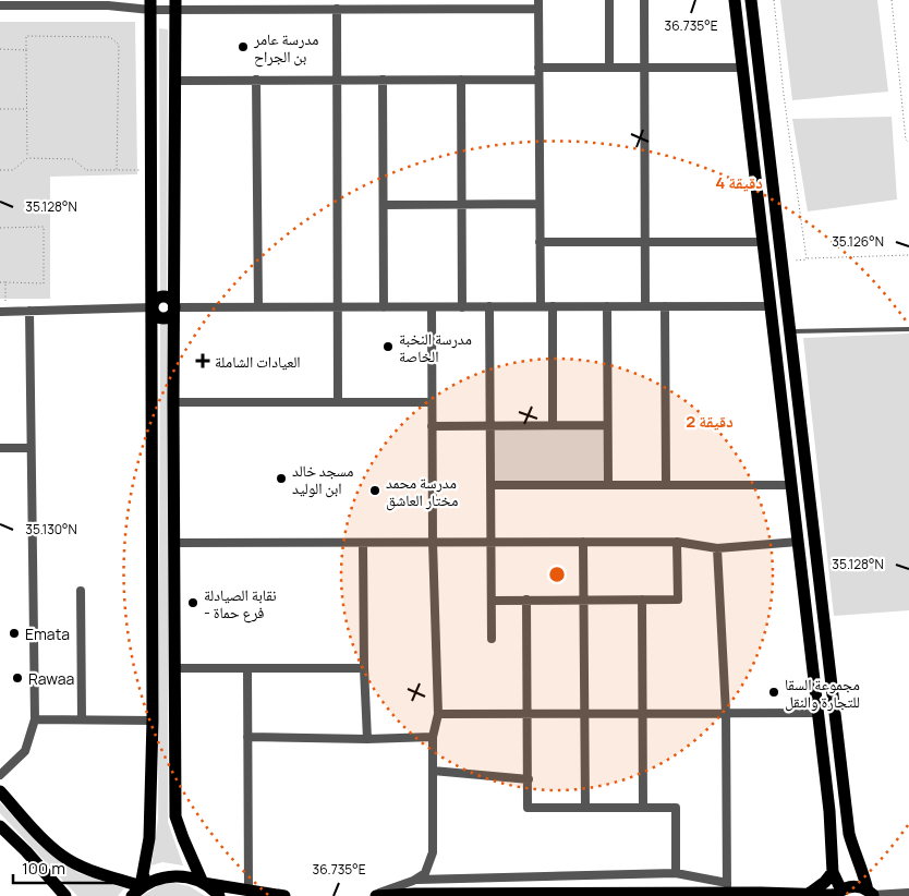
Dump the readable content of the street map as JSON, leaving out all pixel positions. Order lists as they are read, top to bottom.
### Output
{
  "places": {
    "other": [
      "مدرسة عامر بن الجراح",
      "مدرسة النخبة الخاصة",
      "مسجد خالد ابن الوليد",
      "مدرسة محمد مختار العاشق",
      "نقابة الصيادلة - فرع حماة",
      "Emata",
      "Rawaa",
      "مجموعة السقا للتجارة والنقل"
    ],
    "health": ["العيادات الشاملة"]
  },
  "scale_bar": "100 m",
  "coordinates": [
    "36.735°E",
    "35.128°N",
    "35.126°N",
    "35.130°N"
  ],
  "rings": ["4 دقيقة", "2 دقيقة"]
}
